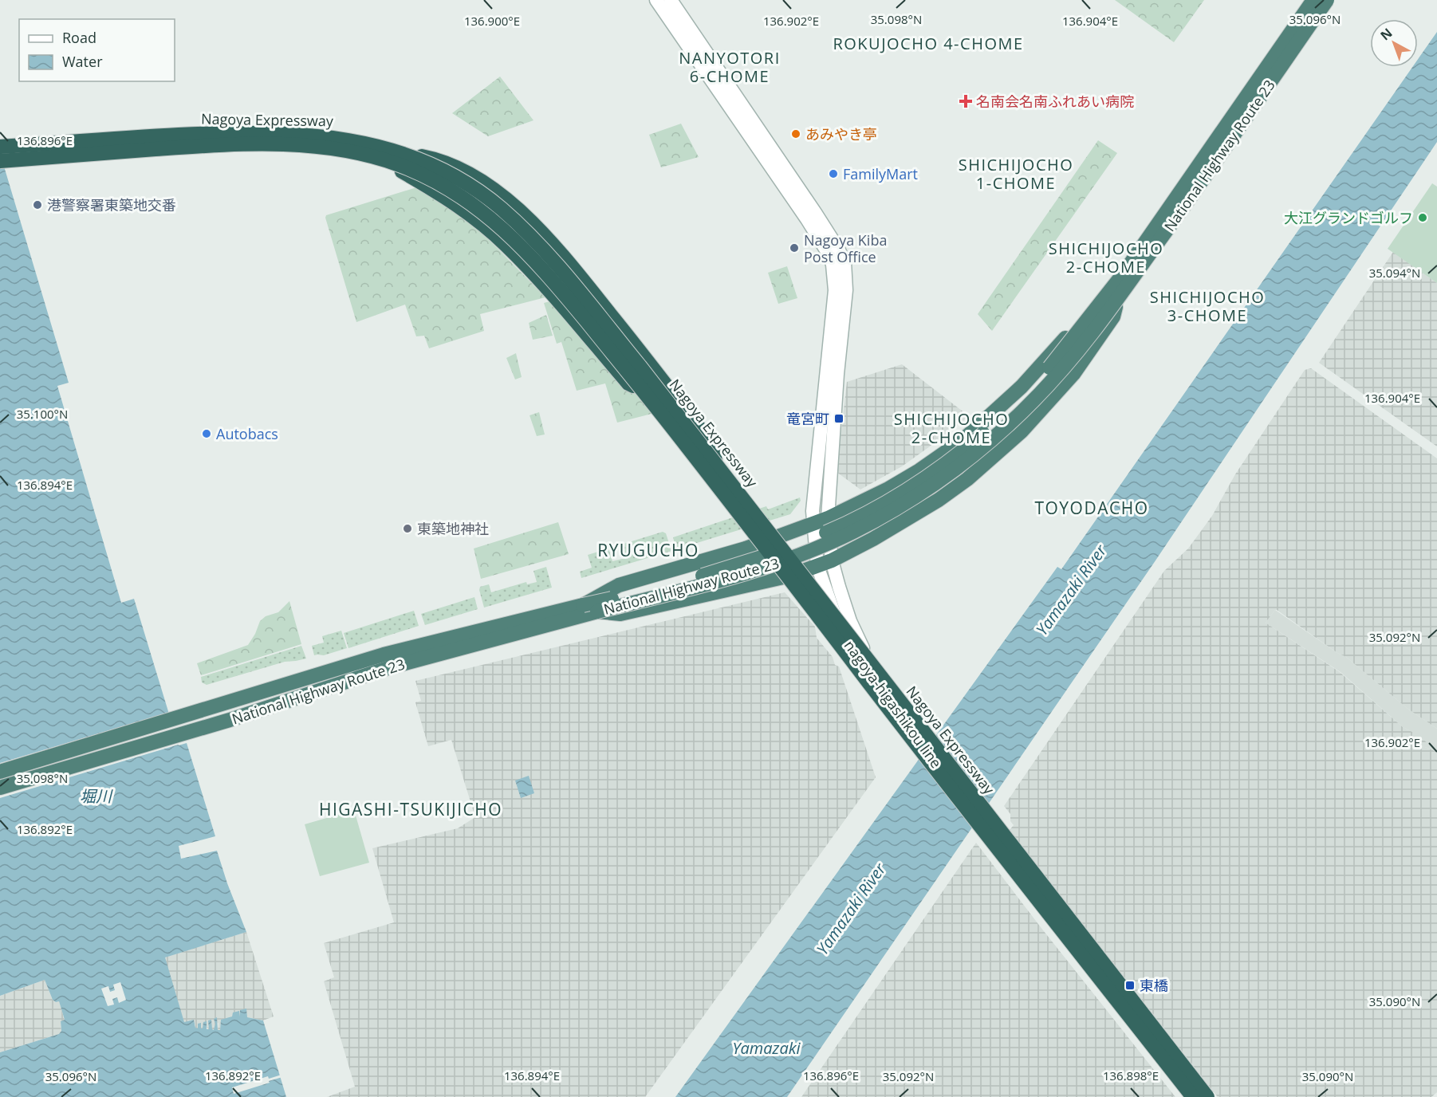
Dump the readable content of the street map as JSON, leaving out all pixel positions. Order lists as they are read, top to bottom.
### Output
{
  "streets": {
    "highway": ["Nagoya Expressway", "National Highway Route 23"],
    "main road": ["nagoya-higashikou line"]
  },
  "crossings": [
    ["Nagoya Expressway", "nagoya-higashikou line"]
  ],
  "districts": [
    "ROKUJOCHO 4-CHOME",
    "NANYOTORI 6-CHOME",
    "SHICHIJOCHO 1-CHOME",
    "SHICHIJOCHO 2-CHOME",
    "SHICHIJOCHO 3-CHOME",
    "SHICHIJOCHO 2-CHOME",
    "TOYODACHO",
    "RYUGUCHO",
    "HIGASHI-TSUKIJICHO"
  ],
  "water": ["Yamazaki River", "堀川", "Yamazaki"],
  "places": {
    "health": ["名南会名南ふれあい病院"],
    "other": [
      "あみやき亭",
      "FamilyMart",
      "港警察署東築地交番",
      "大江グランドゴルフ",
      "Nagoya Kiba Post Office",
      "Autobacs",
      "東築地神社"
    ],
    "transit": ["竜宮町", "東橋"]
  },
  "legend": ["Road", "Water"],
  "north": "top left",
  "coordinates": [
    "35.098°N",
    "35.096°N",
    "136.900°E",
    "136.902°E",
    "136.904°E",
    "136.896°E",
    "35.094°N",
    "35.100°N",
    "136.894°E",
    "35.092°N",
    "136.892°E",
    "35.090°N",
    "136.898°E"
  ]
}
